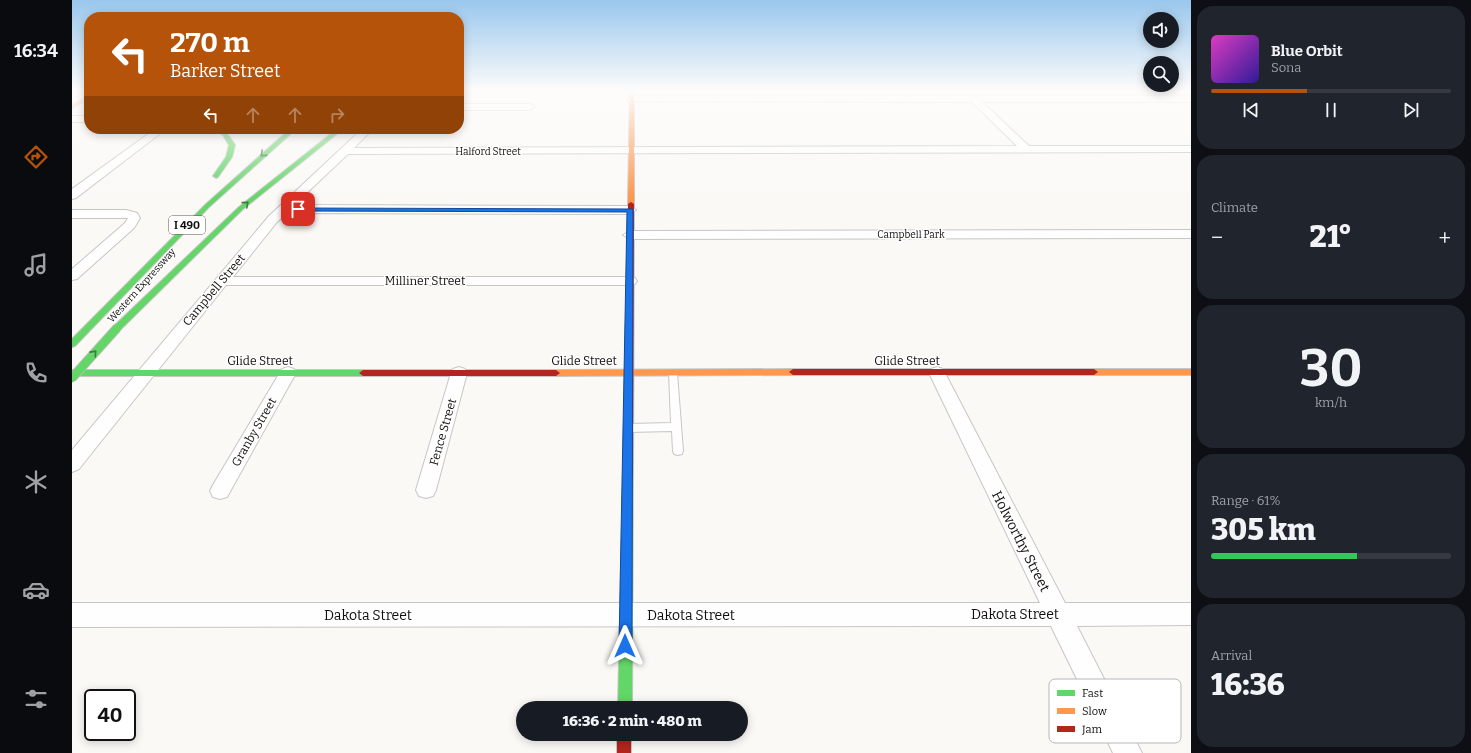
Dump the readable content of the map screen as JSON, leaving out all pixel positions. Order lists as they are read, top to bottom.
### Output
{
  "streets": {
    "main road": ["I 490", "Western Expressway", "Glide Street"],
    "street": [
      "Halford Street",
      "Campbell Park",
      "Milliner Street",
      "Campbell Street",
      "Granby Street",
      "Fence Street",
      "Holworthy Street",
      "Dakota Street"
    ]
  },
  "crossings": [
    ["Halford Street", "Campbell Street"],
    ["Milliner Street", "Campbell Street"],
    ["Campbell Street", "Glide Street"],
    ["Glide Street", "Granby Street"],
    ["Glide Street", "Fence Street"],
    ["Glide Street", "Holworthy Street"],
    ["Holworthy Street", "Dakota Street"]
  ],
  "legend": ["Fast", "Slow", "Jam"],
  "page": {
    "tabs": "16:34",
    "turn": ["270 m", "Barker Street"],
    "song": ["Blue Orbit", "Sona"],
    "tile": [
      "Climate",
      ["30", "km/h"],
      ["Range · 61%", "305 km"],
      ["Arrival", "16:36"]
    ],
    "heat": ["−", "21°", "+"],
    "limit": "40",
    "trip": "16:36 · 2 min · 480 m"
  }
}
